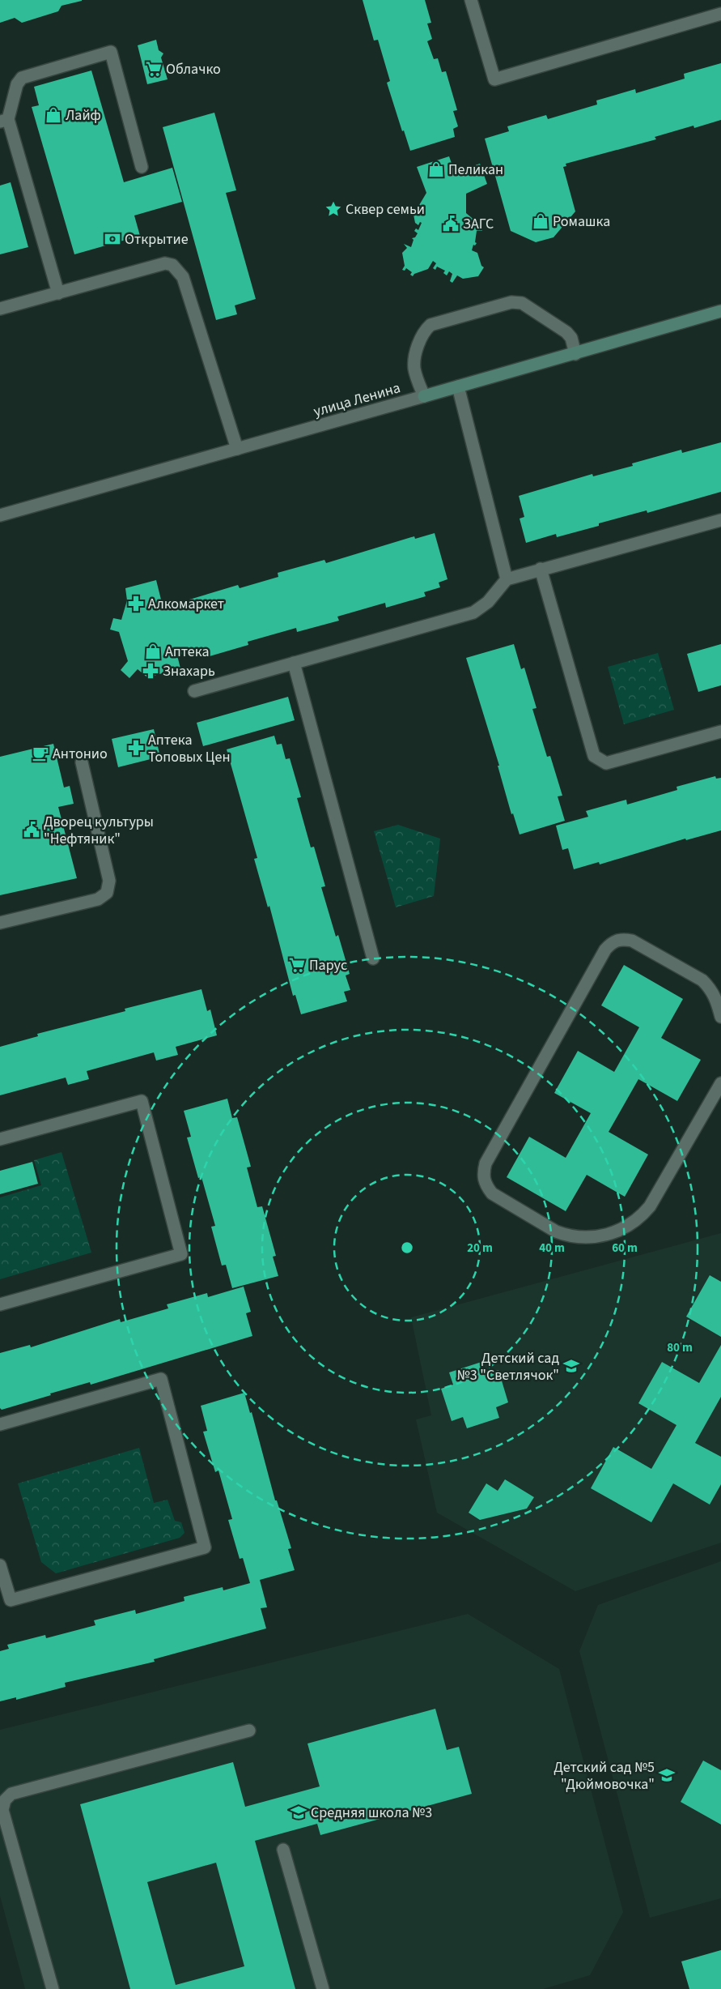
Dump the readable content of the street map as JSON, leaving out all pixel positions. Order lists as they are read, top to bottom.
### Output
{
  "streets": {
    "street": ["улица Ленина"]
  },
  "places": {
    "supermarket": ["Облачко", "Парус"],
    "shop": [
      "Лайф",
      "Пеликан",
      "Ромашка",
      "Аптека"
    ],
    "place": ["Сквер семьи"],
    "public building": ["ЗАГС", "Дворец культуры \"Нефтяник\""],
    "bank": ["Открытие"],
    "pharmacy": ["Алкомаркет", "Знахарь", "Аптека Топовых Цен"],
    "cafe": ["Антонио"],
    "school or university": ["Детский сад №3 \"Светлячок\"", "Детский сад №5 \"Дюймовочка\"", "Средняя школа №3"]
  },
  "rings": [
    "20 m",
    "40 m",
    "60 m",
    "80 m"
  ]
}
